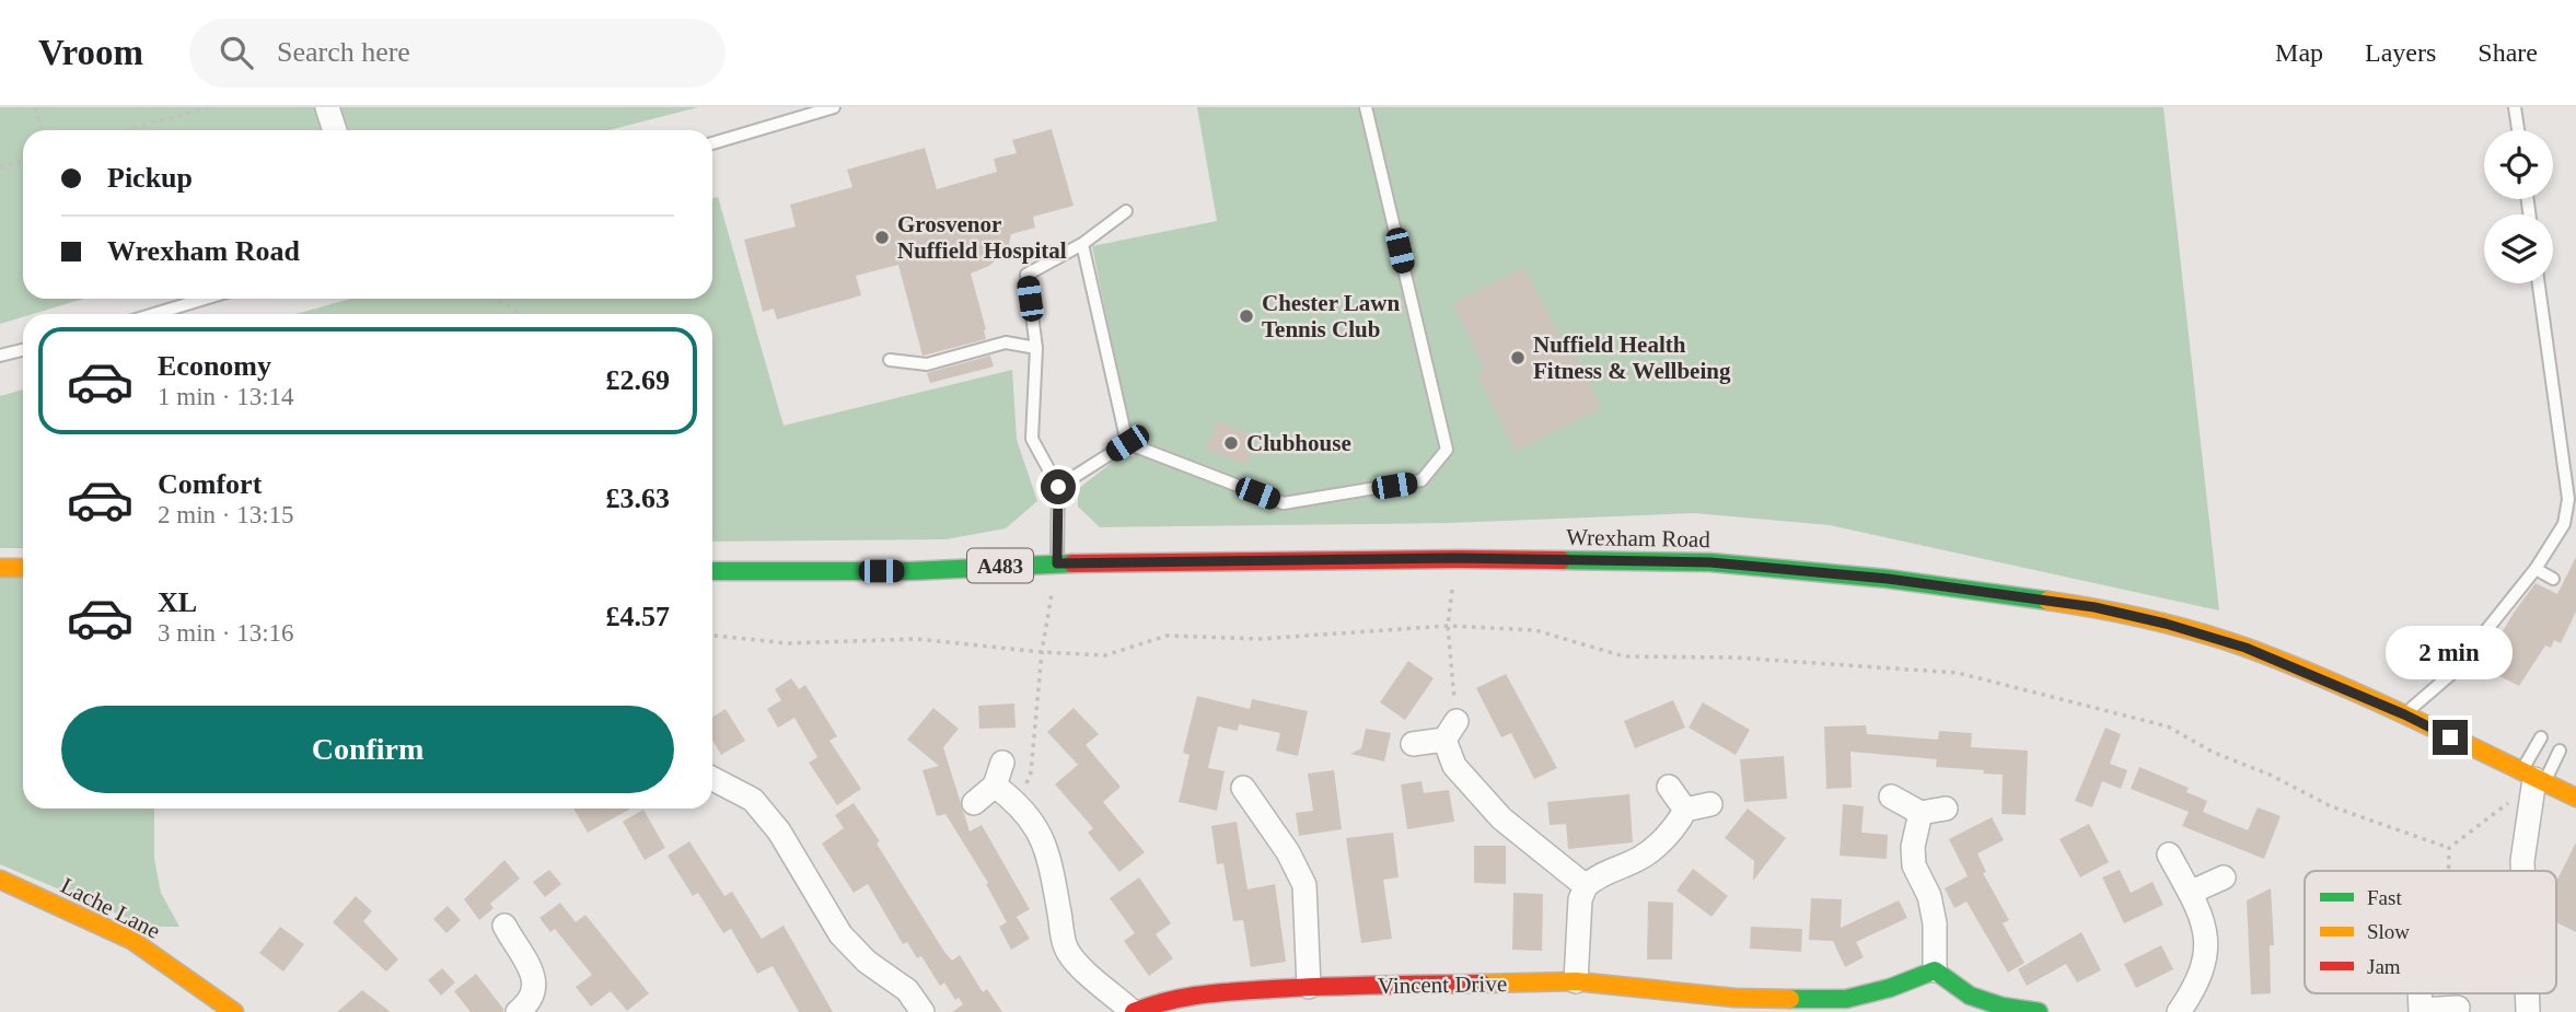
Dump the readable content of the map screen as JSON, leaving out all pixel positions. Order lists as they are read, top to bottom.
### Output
{
  "streets": {
    "main road": [
      "Wrexham Road",
      "A483",
      "Lache Lane",
      "Vincent Drive"
    ]
  },
  "places": [
    "Grosvenor Nuffield Hospital",
    "Chester Lawn Tennis Club",
    "Nuffield Health Fitness & Wellbeing",
    "Clubhouse"
  ],
  "legend": ["Fast", "Slow", "Jam"],
  "page": {
    "header": "Vroom",
    "search": "Search here",
    "nav": ["Map", "Layers", "Share"],
    "banner": ["Pickup", "Wrexham Road"],
    "list": [
      {
        "name": "Economy",
        "note": "1 min · 13:14",
        "value": "£2.69"
      },
      {
        "name": "Comfort",
        "note": "2 min · 13:15",
        "value": "£3.63"
      },
      {
        "name": "XL",
        "note": "3 min · 13:16",
        "value": "£4.57"
      }
    ],
    "bubble": "2 min",
    "buttons": "Confirm"
  }
}
